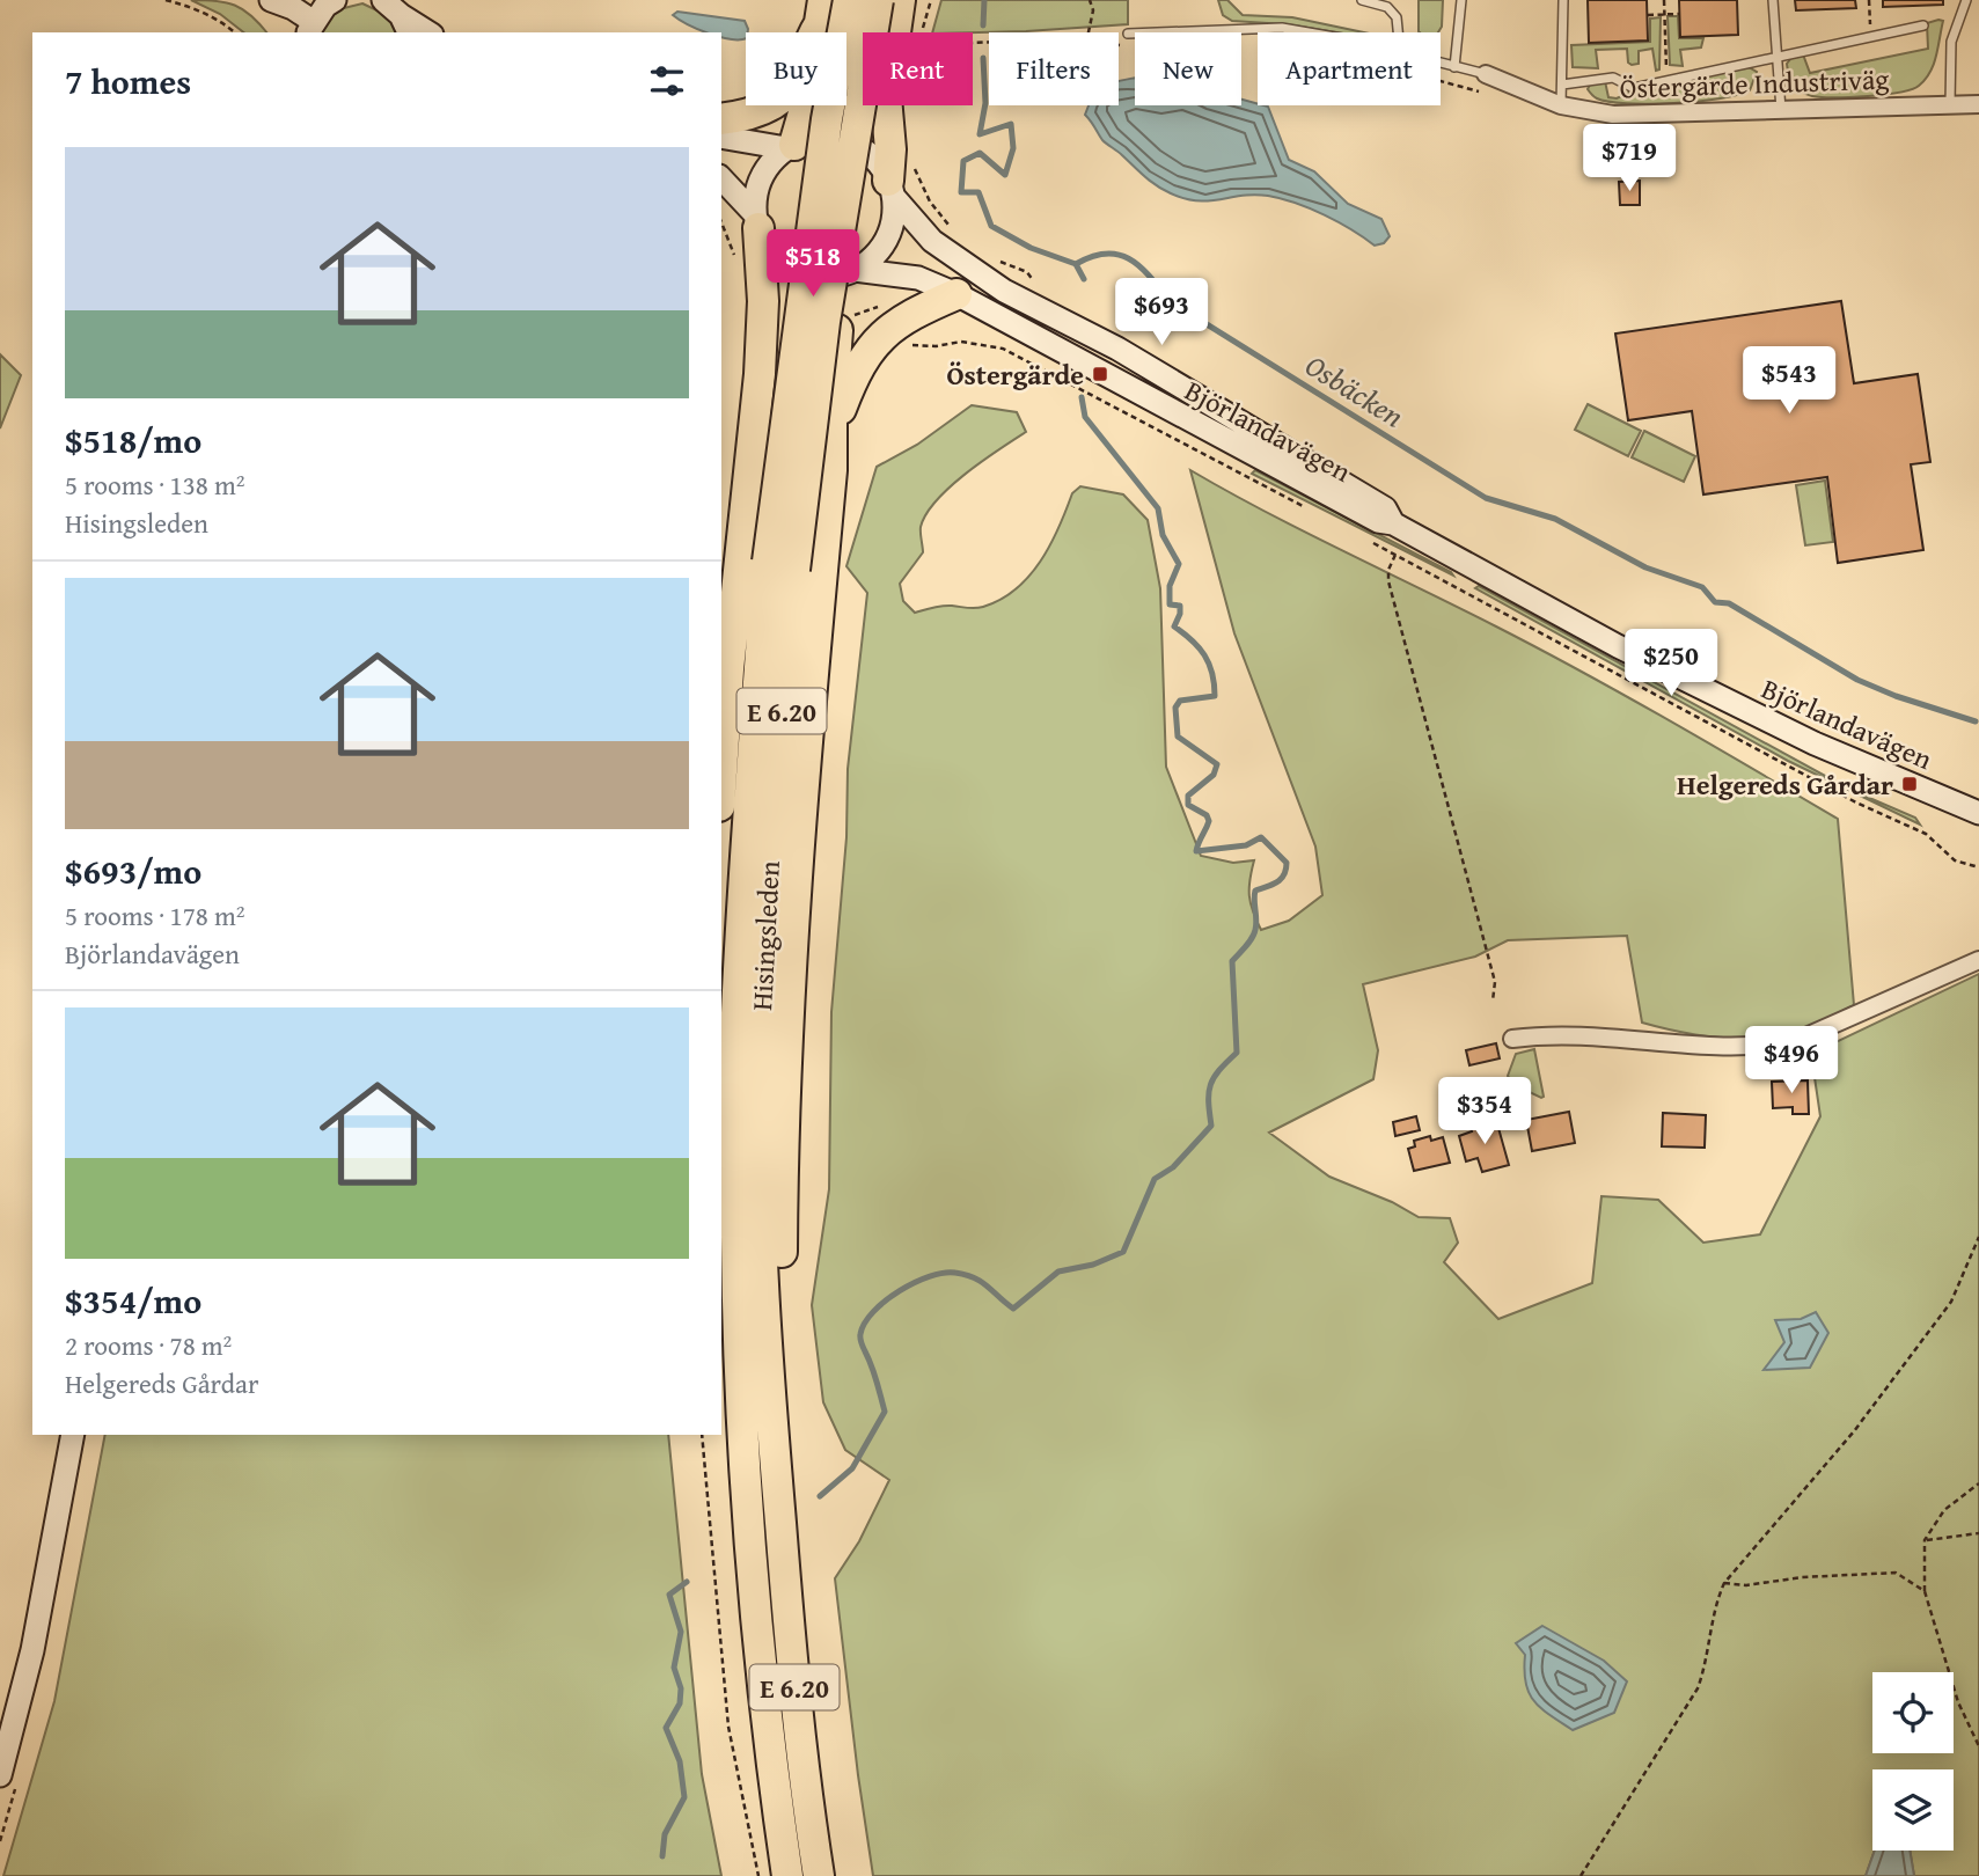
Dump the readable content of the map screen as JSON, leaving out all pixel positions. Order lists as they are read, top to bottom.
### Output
{
  "streets": {
    "highway": ["E 6.20", "Hisingsleden"],
    "street": ["Östergärde Industriväg", "Björlandavägen"]
  },
  "water": ["Osbäcken"],
  "places": {
    "transit": ["Östergärde", "Helgereds Gårdar"]
  },
  "page": {
    "chip": [
      "Buy",
      "Rent",
      "Filters",
      "New",
      "Apartment"
    ],
    "heading": "7 homes",
    "price": [
      "$719",
      "$518",
      "$693",
      "$543",
      "$250",
      "$496",
      "$354"
    ],
    "list": [
      {
        "name": "$518/mo",
        "note": "5 rooms · 138 m² · Hisingsleden"
      },
      {
        "name": "$693/mo",
        "note": "5 rooms · 178 m² · Björlandavägen"
      },
      {
        "name": "$354/mo",
        "note": "2 rooms · 78 m² · Helgereds Gårdar"
      }
    ]
  }
}
